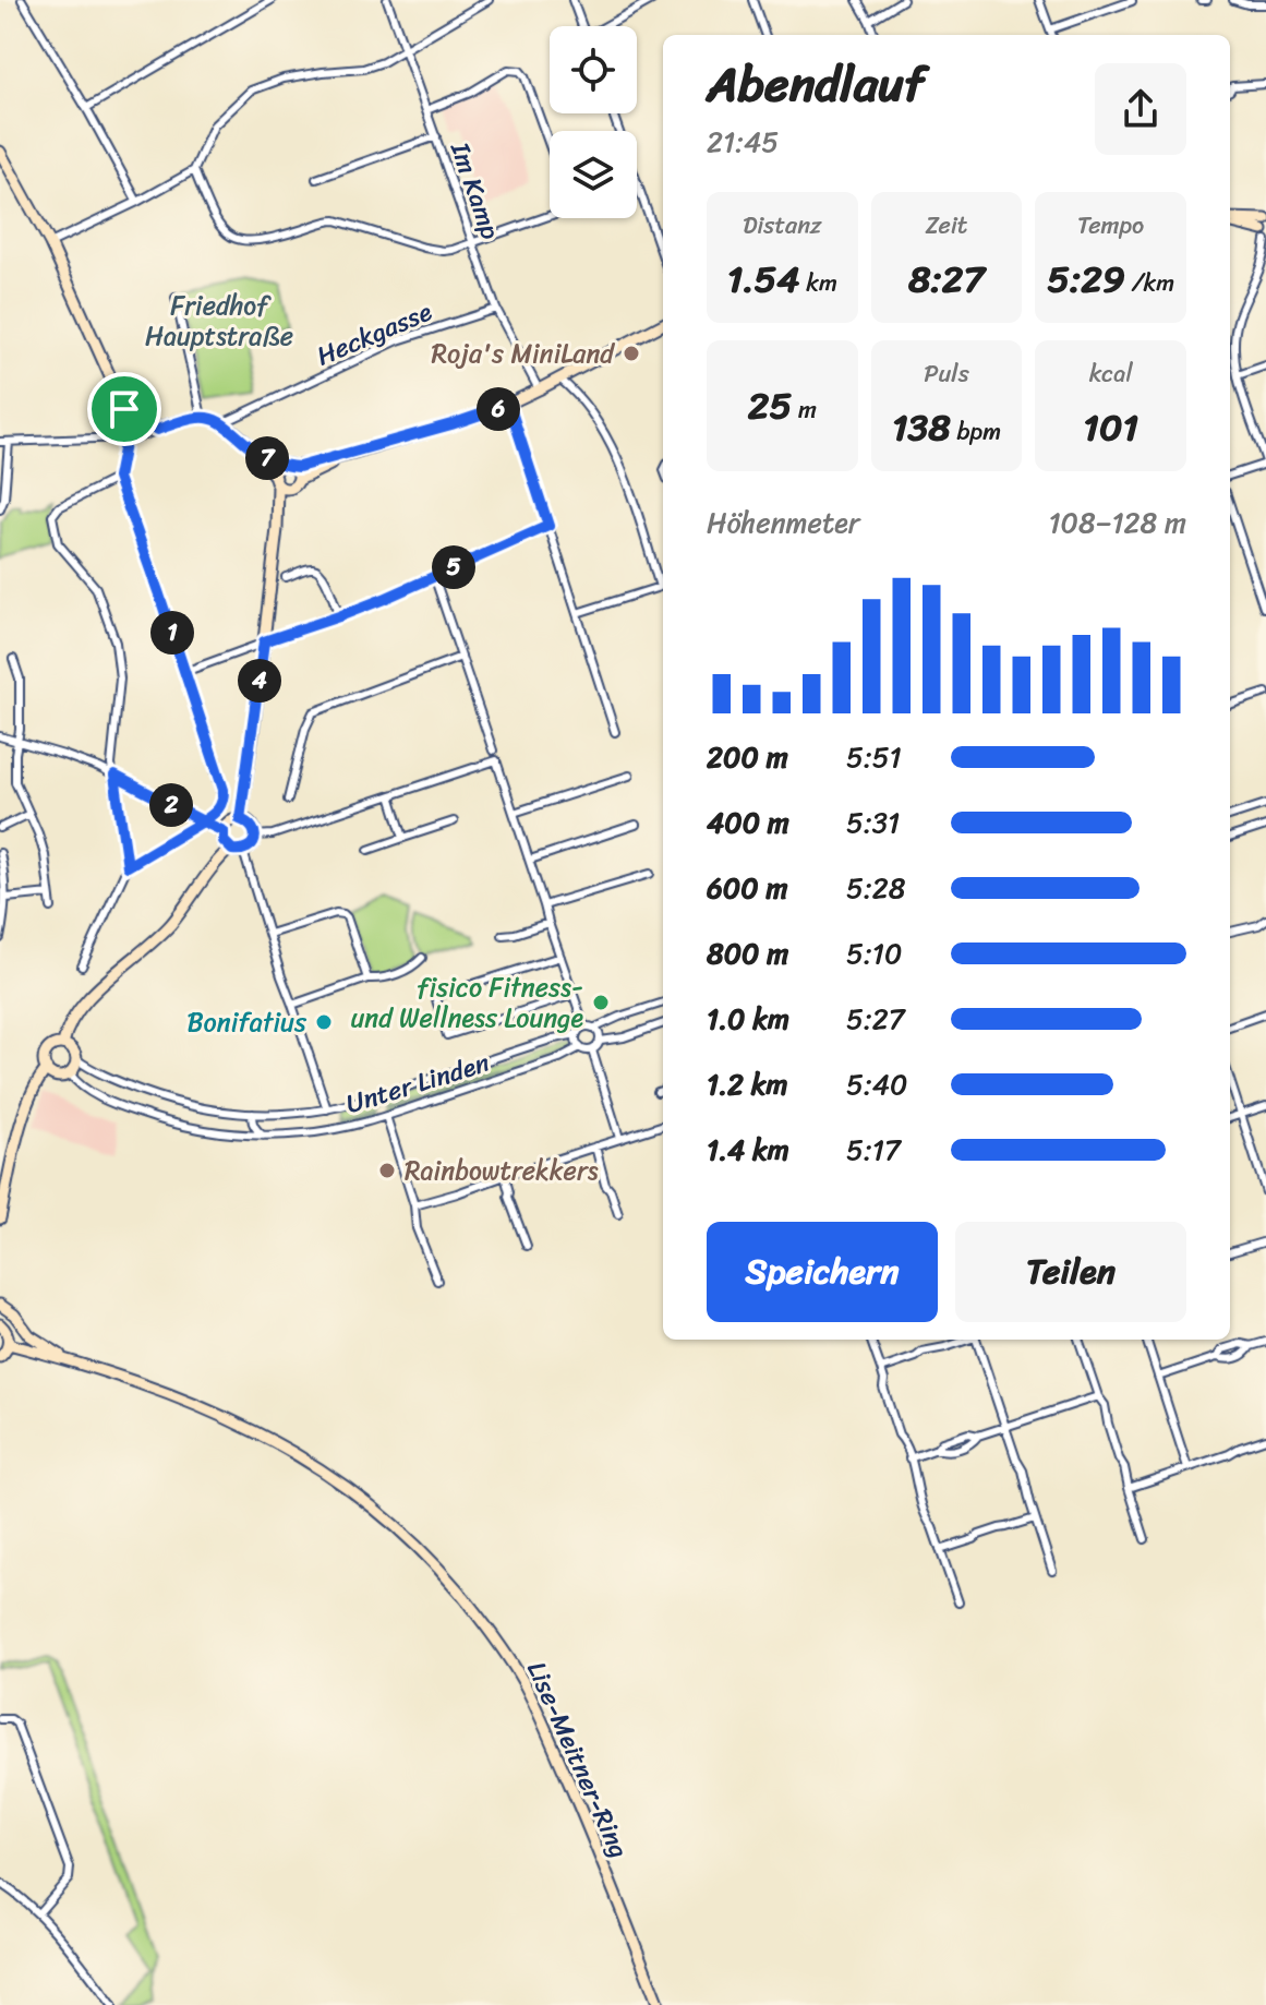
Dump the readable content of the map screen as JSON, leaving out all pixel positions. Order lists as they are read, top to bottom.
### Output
{
  "streets": {
    "street": [
      "Im Kamp",
      "Heckgasse",
      "Unter Linden",
      "Lise-Meitner-Ring"
    ]
  },
  "crossings": [
    ["Im Kamp", "Heckgasse"]
  ],
  "parks": ["Friedhof Hauptstraße"],
  "places": [
    "Roja's MiniLand",
    "fisico Fitness- und Wellness Lounge",
    "Bonifatius",
    "Rainbowtrekkers"
  ],
  "page": {
    "heading": ["Abendlauf", "21:45"],
    "stats": [
      ["Distanz", "1.54 km"],
      ["Zeit", "8:27"],
      ["Tempo", "5:29 /km"],
      ["25 m"],
      ["Puls", "138 bpm"],
      ["kcal", "101"]
    ],
    "pins": [
      "6",
      "7",
      "5",
      "1",
      "4",
      "2"
    ],
    "chart": ["Höhenmeter", "108–128 m"],
    "list": [
      {
        "name": "200 m",
        "note": "5:51"
      },
      {
        "name": "400 m",
        "note": "5:31"
      },
      {
        "name": "600 m",
        "note": "5:28"
      },
      {
        "name": "800 m",
        "note": "5:10"
      },
      {
        "name": "1.0 km",
        "note": "5:27"
      },
      {
        "name": "1.2 km",
        "note": "5:40"
      },
      {
        "name": "1.4 km",
        "note": "5:17"
      }
    ],
    "buttons": ["Speichern", "Teilen"]
  }
}
